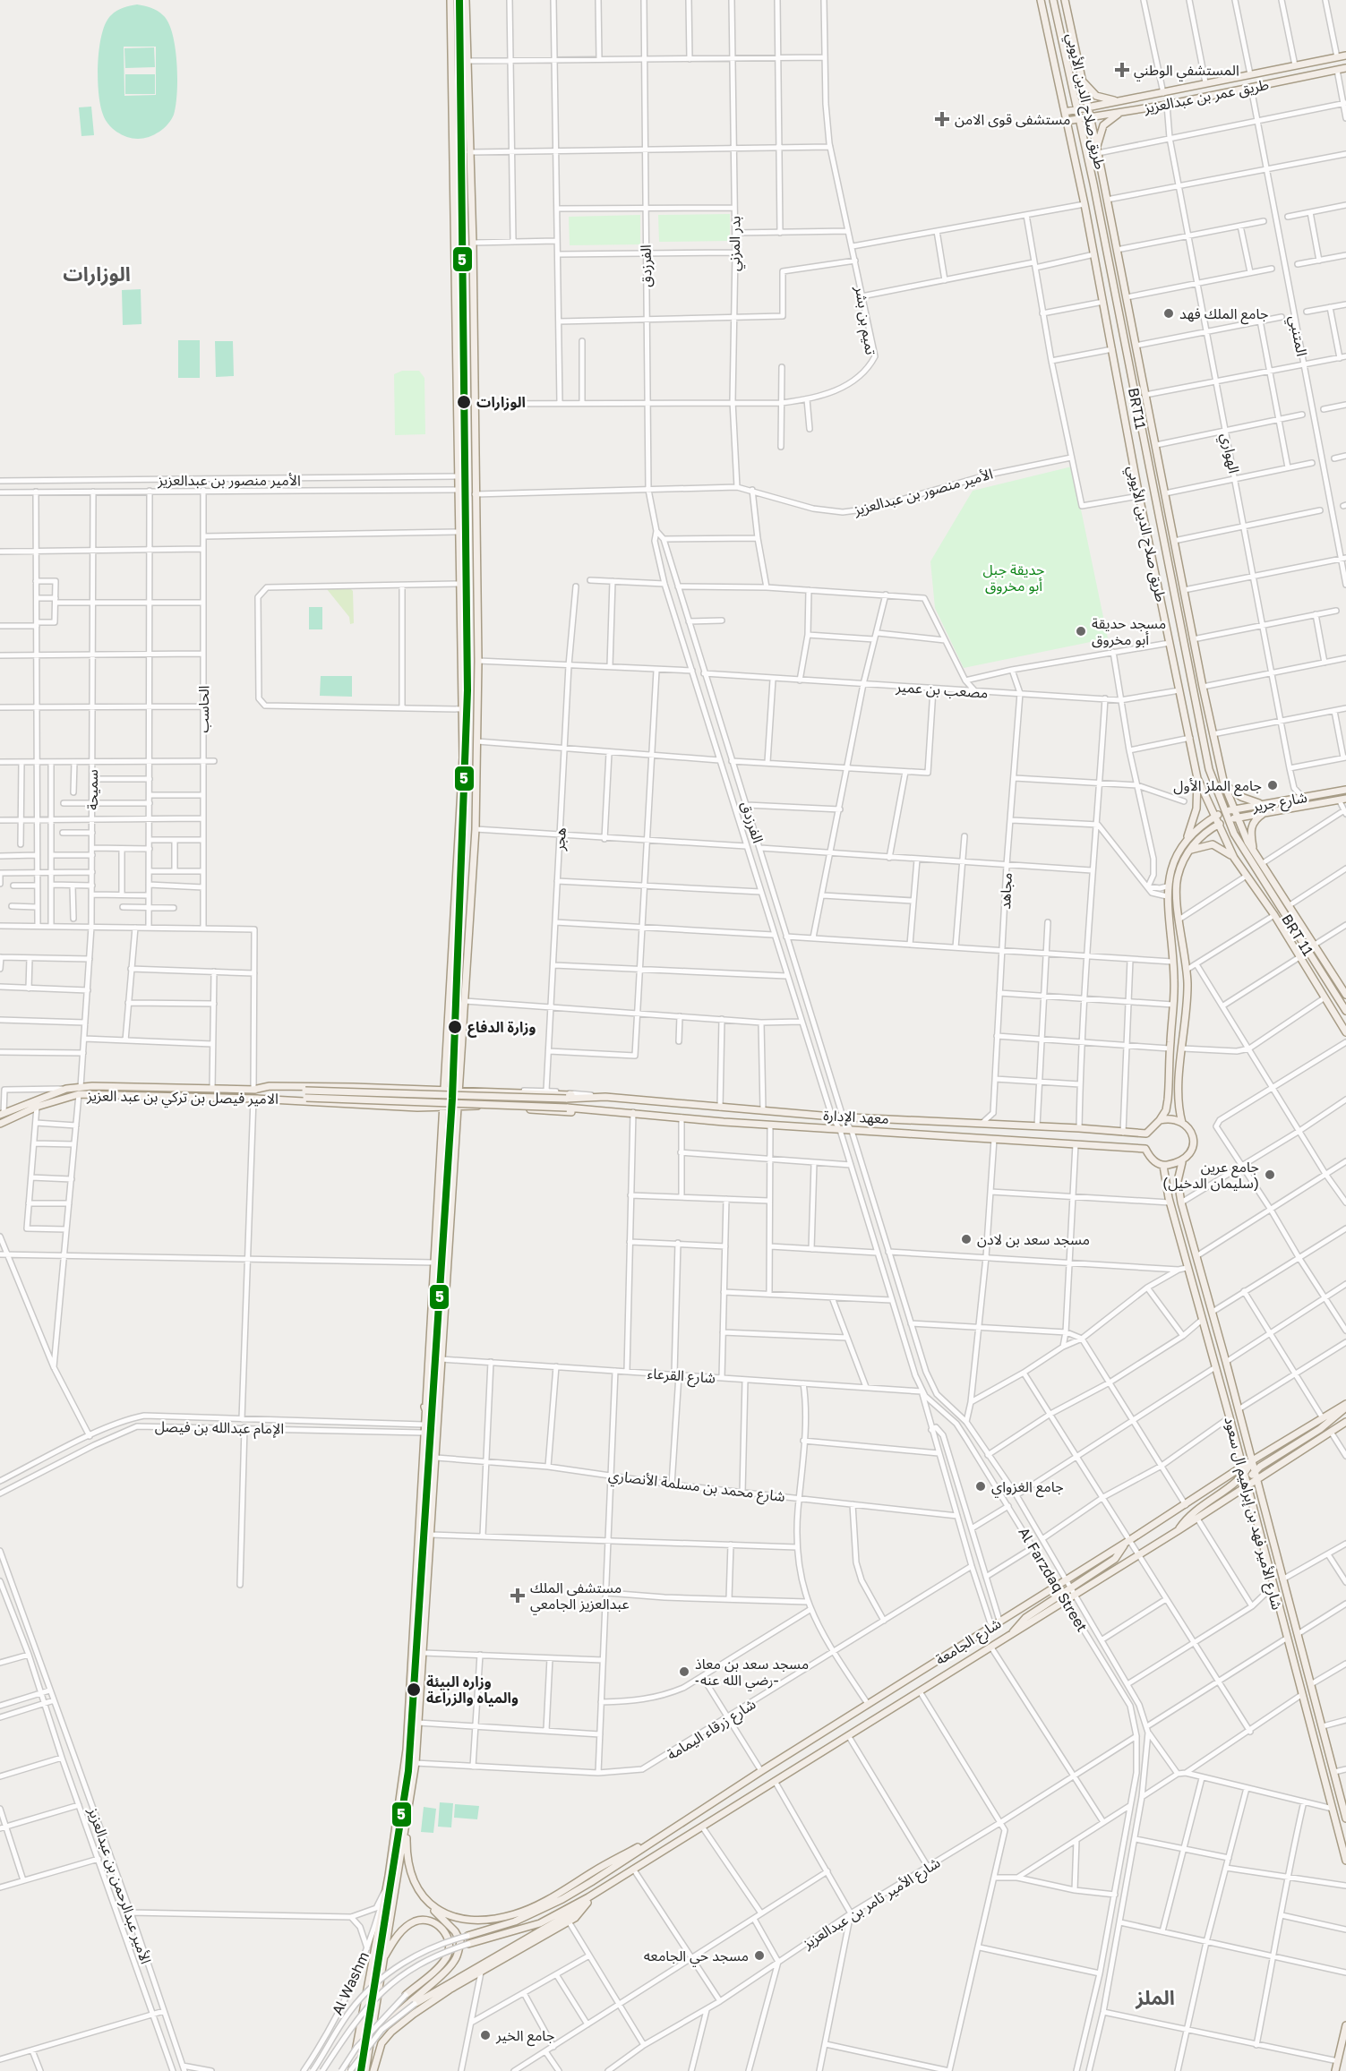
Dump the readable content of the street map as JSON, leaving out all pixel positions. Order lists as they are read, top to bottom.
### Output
{
  "streets": {
    "main road": [
      "طريق عمر بن عبدالعزيز",
      "طريق صلاح الدين الأيوبي",
      "BRT11",
      "شارع جرير",
      "BRT 11",
      "الامير فيصل بن تركي بن عبد العزيز",
      "معهد الإدارة",
      "شارع الأمير فهد بن إبراهيم ال سعود",
      "شارع الجامعة"
    ],
    "street": [
      "بدر المزني",
      "الفرزدق",
      "تميم بن بشر",
      "المتنبي",
      "الهواري",
      "الأمير منصور بن عبدالعزيز",
      "مصعب بن عمير",
      "الحاسب",
      "سميحة",
      "هجر",
      "مجاهد",
      "شارع القرعاء",
      "الإمام عبدالله بن فيصل",
      "شارع محمد بن مسلمة الأنصاري",
      "Al Farzdaq Street",
      "شارع زرقاء اليمامة",
      "الأمير عبدالرحمن بن عبدالعزيز",
      "شارع الأمير ثامر بن عبدالعزيز",
      "Al Washm"
    ]
  },
  "crossings": [
    ["طريق عمر بن عبدالعزيز", "طريق صلاح الدين الأيوبي"],
    ["طريق عمر بن عبدالعزيز", "المتنبي"],
    ["طريق عمر بن عبدالعزيز", "BRT11"],
    ["طريق عمر بن عبدالعزيز", "الهواري"],
    ["طريق صلاح الدين الأيوبي", "مصعب بن عمير"],
    ["طريق صلاح الدين الأيوبي", "شارع جرير"],
    ["بدر المزني", "تميم بن بشر"],
    ["بدر المزني", "الأمير منصور بن عبدالعزيز"],
    ["الفرزدق", "تميم بن بشر"],
    ["الفرزدق", "الأمير منصور بن عبدالعزيز"],
    ["الفرزدق", "مصعب بن عمير"],
    ["الفرزدق", "معهد الإدارة"],
    ["الفرزدق", "Al Farzdaq Street"],
    ["BRT11", "شارع جرير"],
    ["BRT11", "BRT 11"],
    ["الهواري", "شارع جرير"],
    ["الأمير منصور بن عبدالعزيز", "الحاسب"],
    ["الأمير منصور بن عبدالعزيز", "سميحة"],
    ["مصعب بن عمير", "مجاهد"],
    ["سميحة", "الامير فيصل بن تركي بن عبد العزيز"],
    ["الامير فيصل بن تركي بن عبد العزيز", "معهد الإدارة"],
    ["معهد الإدارة", "شارع الأمير فهد بن إبراهيم ال سعود"],
    ["معهد الإدارة", "Al Farzdaq Street"],
    ["شارع الأمير فهد بن إبراهيم ال سعود", "شارع الجامعة"],
    ["Al Farzdaq Street", "شارع الجامعة"],
    ["Al Farzdaq Street", "شارع الأمير ثامر بن عبدالعزيز"]
  ],
  "districts": ["الوزارات", "الملز"],
  "parks": ["حديقة جبل أبو مخروق"],
  "places": {
    "health": ["المستشفي الوطني", "مستشفى قوى الامن", "مستشفى الملك عبدالعزيز الجامعي"],
    "other": [
      "جامع الملك فهد",
      "الوزارات",
      "مسجد حديقة أبو مخروق",
      "جامع الملز الأول",
      "وزارة الدفاع",
      "جامع عرين (سليمان الدخيل)",
      "مسجد سعد بن لادن",
      "جامع الغزواي",
      "مسجد سعد بن معاذ -رضي الله عنه-",
      "وزاره البيئة والمياه والزراعة",
      "مسجد حي الجامعه",
      "جامع الخير"
    ]
  },
  "lines": ["transit line 5"]
}
